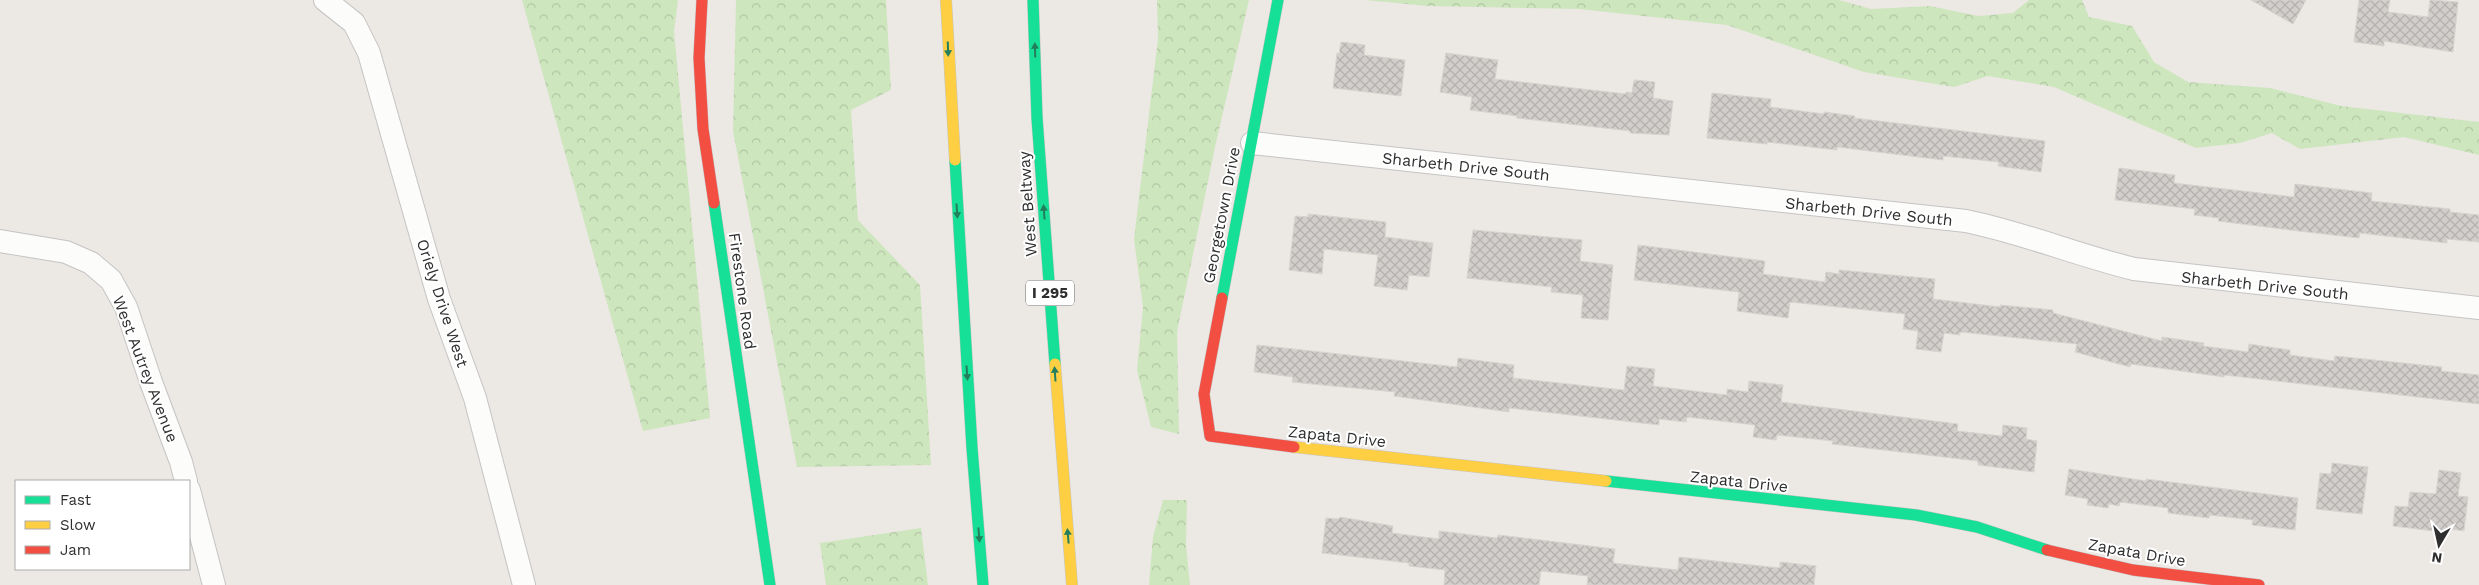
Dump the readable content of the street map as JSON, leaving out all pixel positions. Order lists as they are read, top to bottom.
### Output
{
  "streets": {
    "main road": [
      "West Beltway",
      "Georgetown Drive",
      "Firestone Road",
      "I 295",
      "Zapata Drive"
    ],
    "street": ["Sharbeth Drive South", "Oriely Drive West", "West Autrey Avenue"]
  },
  "crossings": [
    ["Sharbeth Drive South", "Georgetown Drive"],
    ["Georgetown Drive", "Zapata Drive"]
  ],
  "legend": ["Fast", "Slow", "Jam"],
  "north": "bottom"
}
